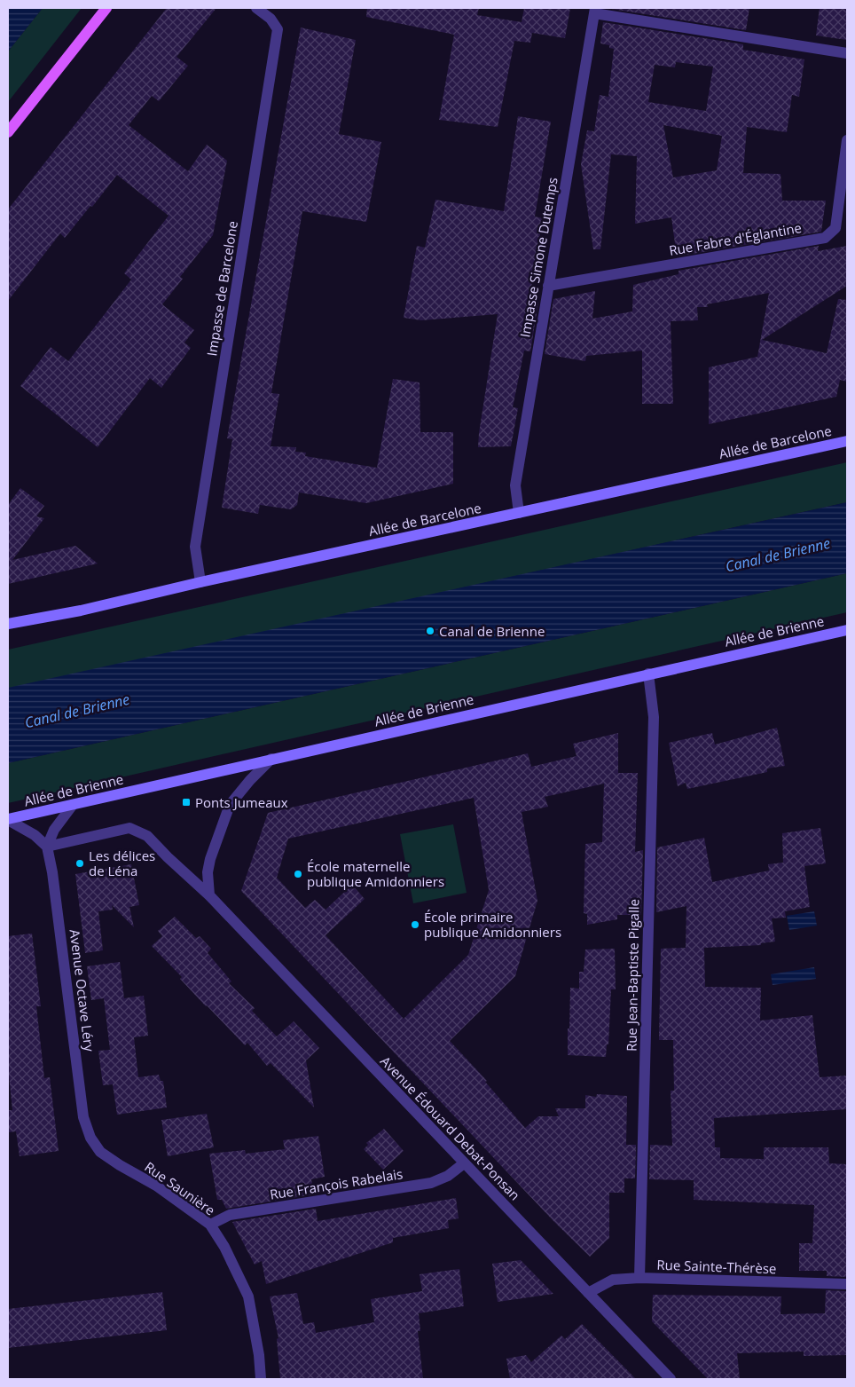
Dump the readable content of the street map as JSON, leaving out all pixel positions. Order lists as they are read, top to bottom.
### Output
{
  "streets": {
    "main road": ["Allée de Barcelone", "Allée de Brienne"],
    "street": [
      "Rue Fabre d'Églantine",
      "Impasse Simone Dutemps",
      "Impasse de Barcelone",
      "Rue Jean-Baptiste Pigalle",
      "Avenue Octave Léry",
      "Avenue Édouard Debat-Ponsan",
      "Rue François Rabelais",
      "Rue Saunière",
      "Rue Sainte-Thérèse"
    ]
  },
  "crossings": [
    ["Rue Fabre d'Églantine", "Impasse Simone Dutemps"],
    ["Impasse Simone Dutemps", "Allée de Barcelone"],
    ["Impasse de Barcelone", "Allée de Barcelone"],
    ["Allée de Brienne", "Rue Jean-Baptiste Pigalle"],
    ["Rue Jean-Baptiste Pigalle", "Rue Sainte-Thérèse"],
    ["Avenue Octave Léry", "Avenue Édouard Debat-Ponsan"],
    ["Avenue Octave Léry", "Rue Saunière"],
    ["Avenue Édouard Debat-Ponsan", "Rue François Rabelais"],
    ["Avenue Édouard Debat-Ponsan", "Rue Sainte-Thérèse"],
    ["Rue François Rabelais", "Rue Saunière"]
  ],
  "water": ["Canal de Brienne"],
  "places": {
    "other": [
      "Canal de Brienne",
      "Les délices de Léna",
      "École maternelle publique Amidonniers",
      "École primaire publique Amidonniers"
    ],
    "transit": ["Ponts Jumeaux"]
  }
}
